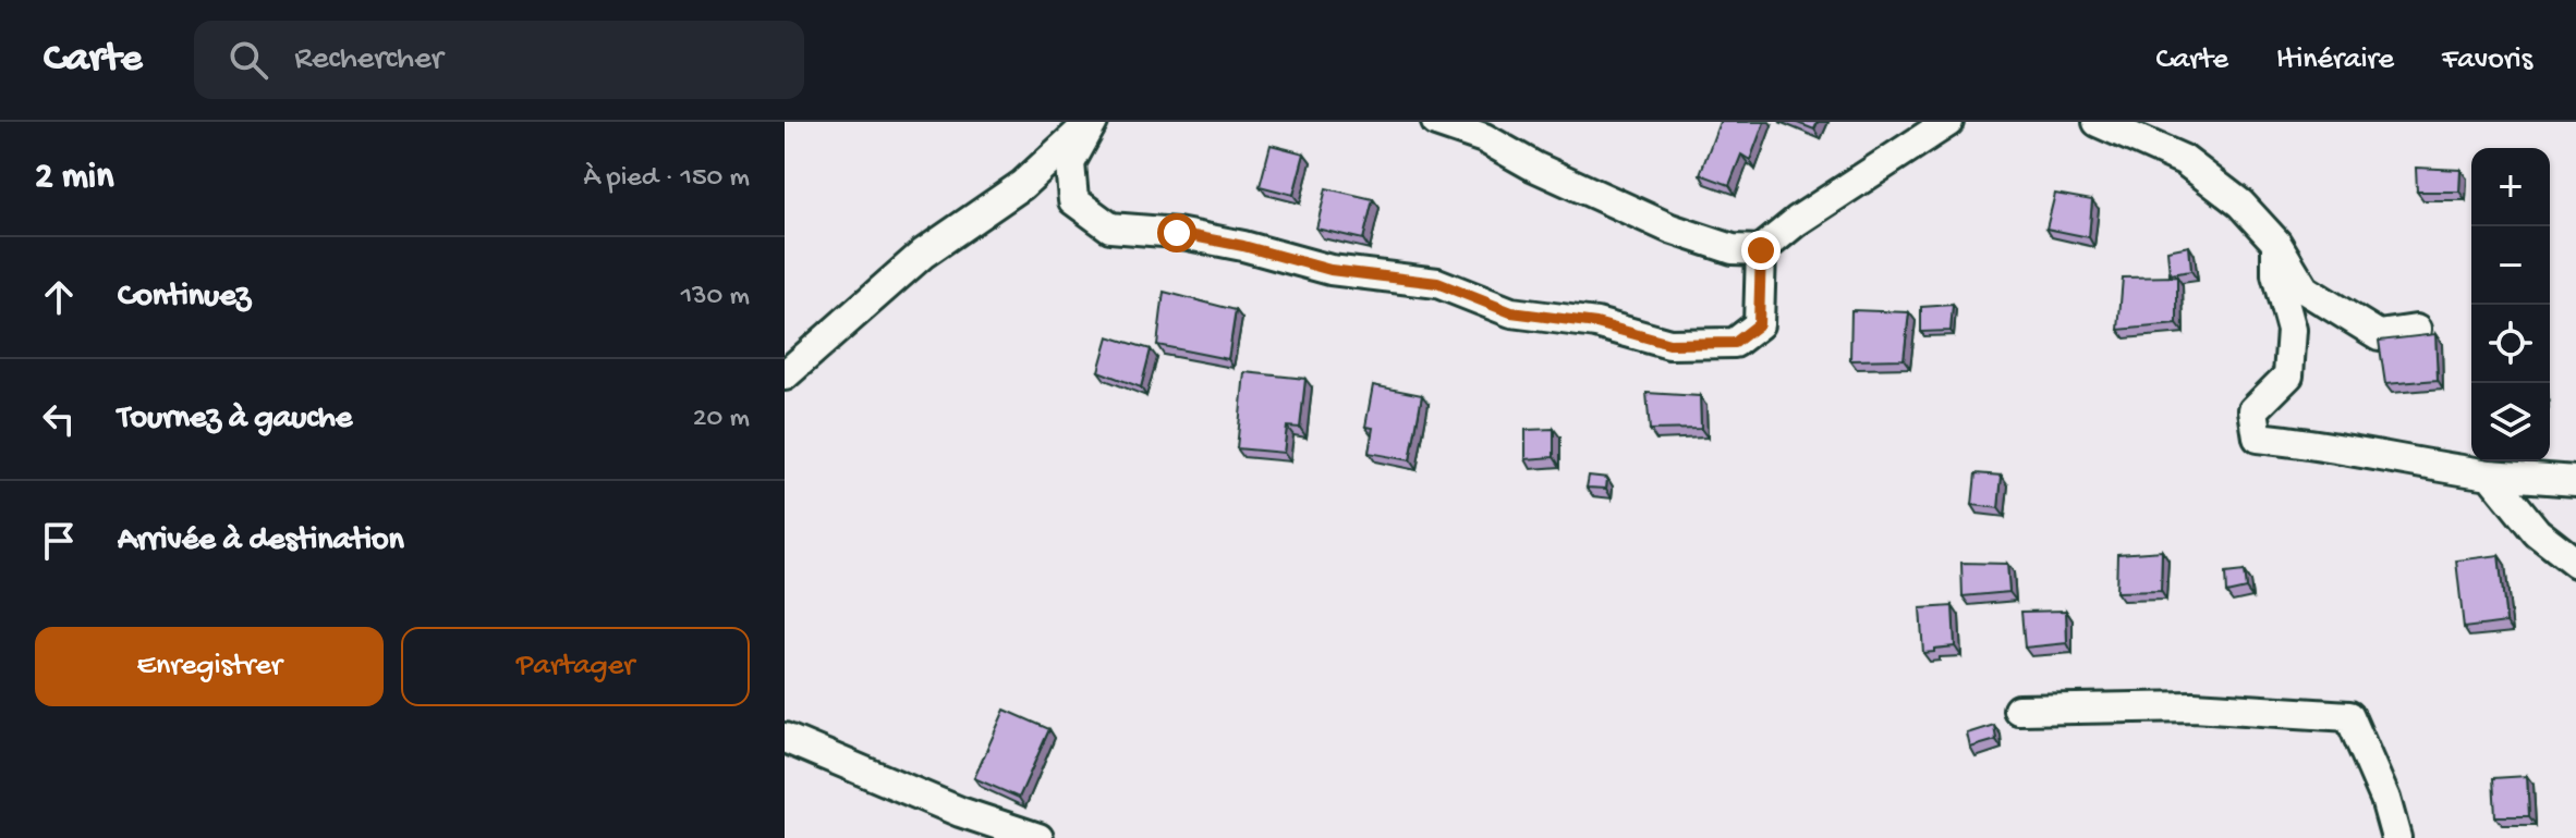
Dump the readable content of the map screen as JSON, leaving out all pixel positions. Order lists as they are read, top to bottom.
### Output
{
  "page": {
    "header": "Carte",
    "search": "Rechercher",
    "nav": ["Carte", "Itinéraire", "Favoris"],
    "heading": ["2 min", "À pied · 150 m"],
    "map_buttons": ["+", "−"],
    "list": [
      ["Continuez", "130 m"],
      ["Tournez à gauche", "20 m"],
      "Arrivée à destination"
    ],
    "buttons": ["Enregistrer", "Partager"]
  }
}
